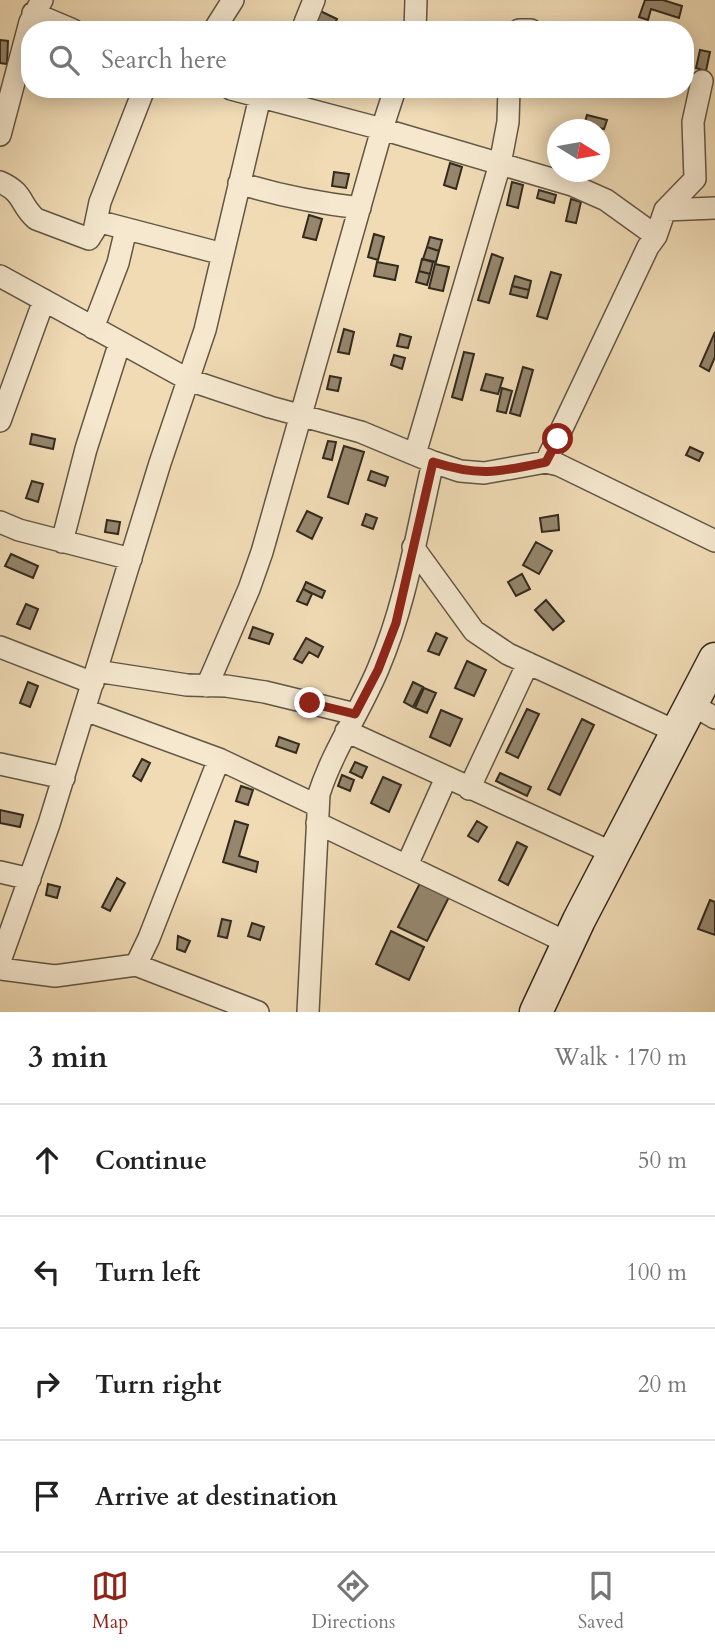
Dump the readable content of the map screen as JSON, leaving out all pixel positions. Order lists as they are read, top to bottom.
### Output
{
  "north": "right",
  "page": {
    "search": "Search here",
    "heading": ["3 min", "Walk · 170 m"],
    "list": [
      ["Continue", "50 m"],
      ["Turn left", "100 m"],
      ["Turn right", "20 m"],
      "Arrive at destination"
    ],
    "nav": ["Map", "Directions", "Saved"]
  }
}
